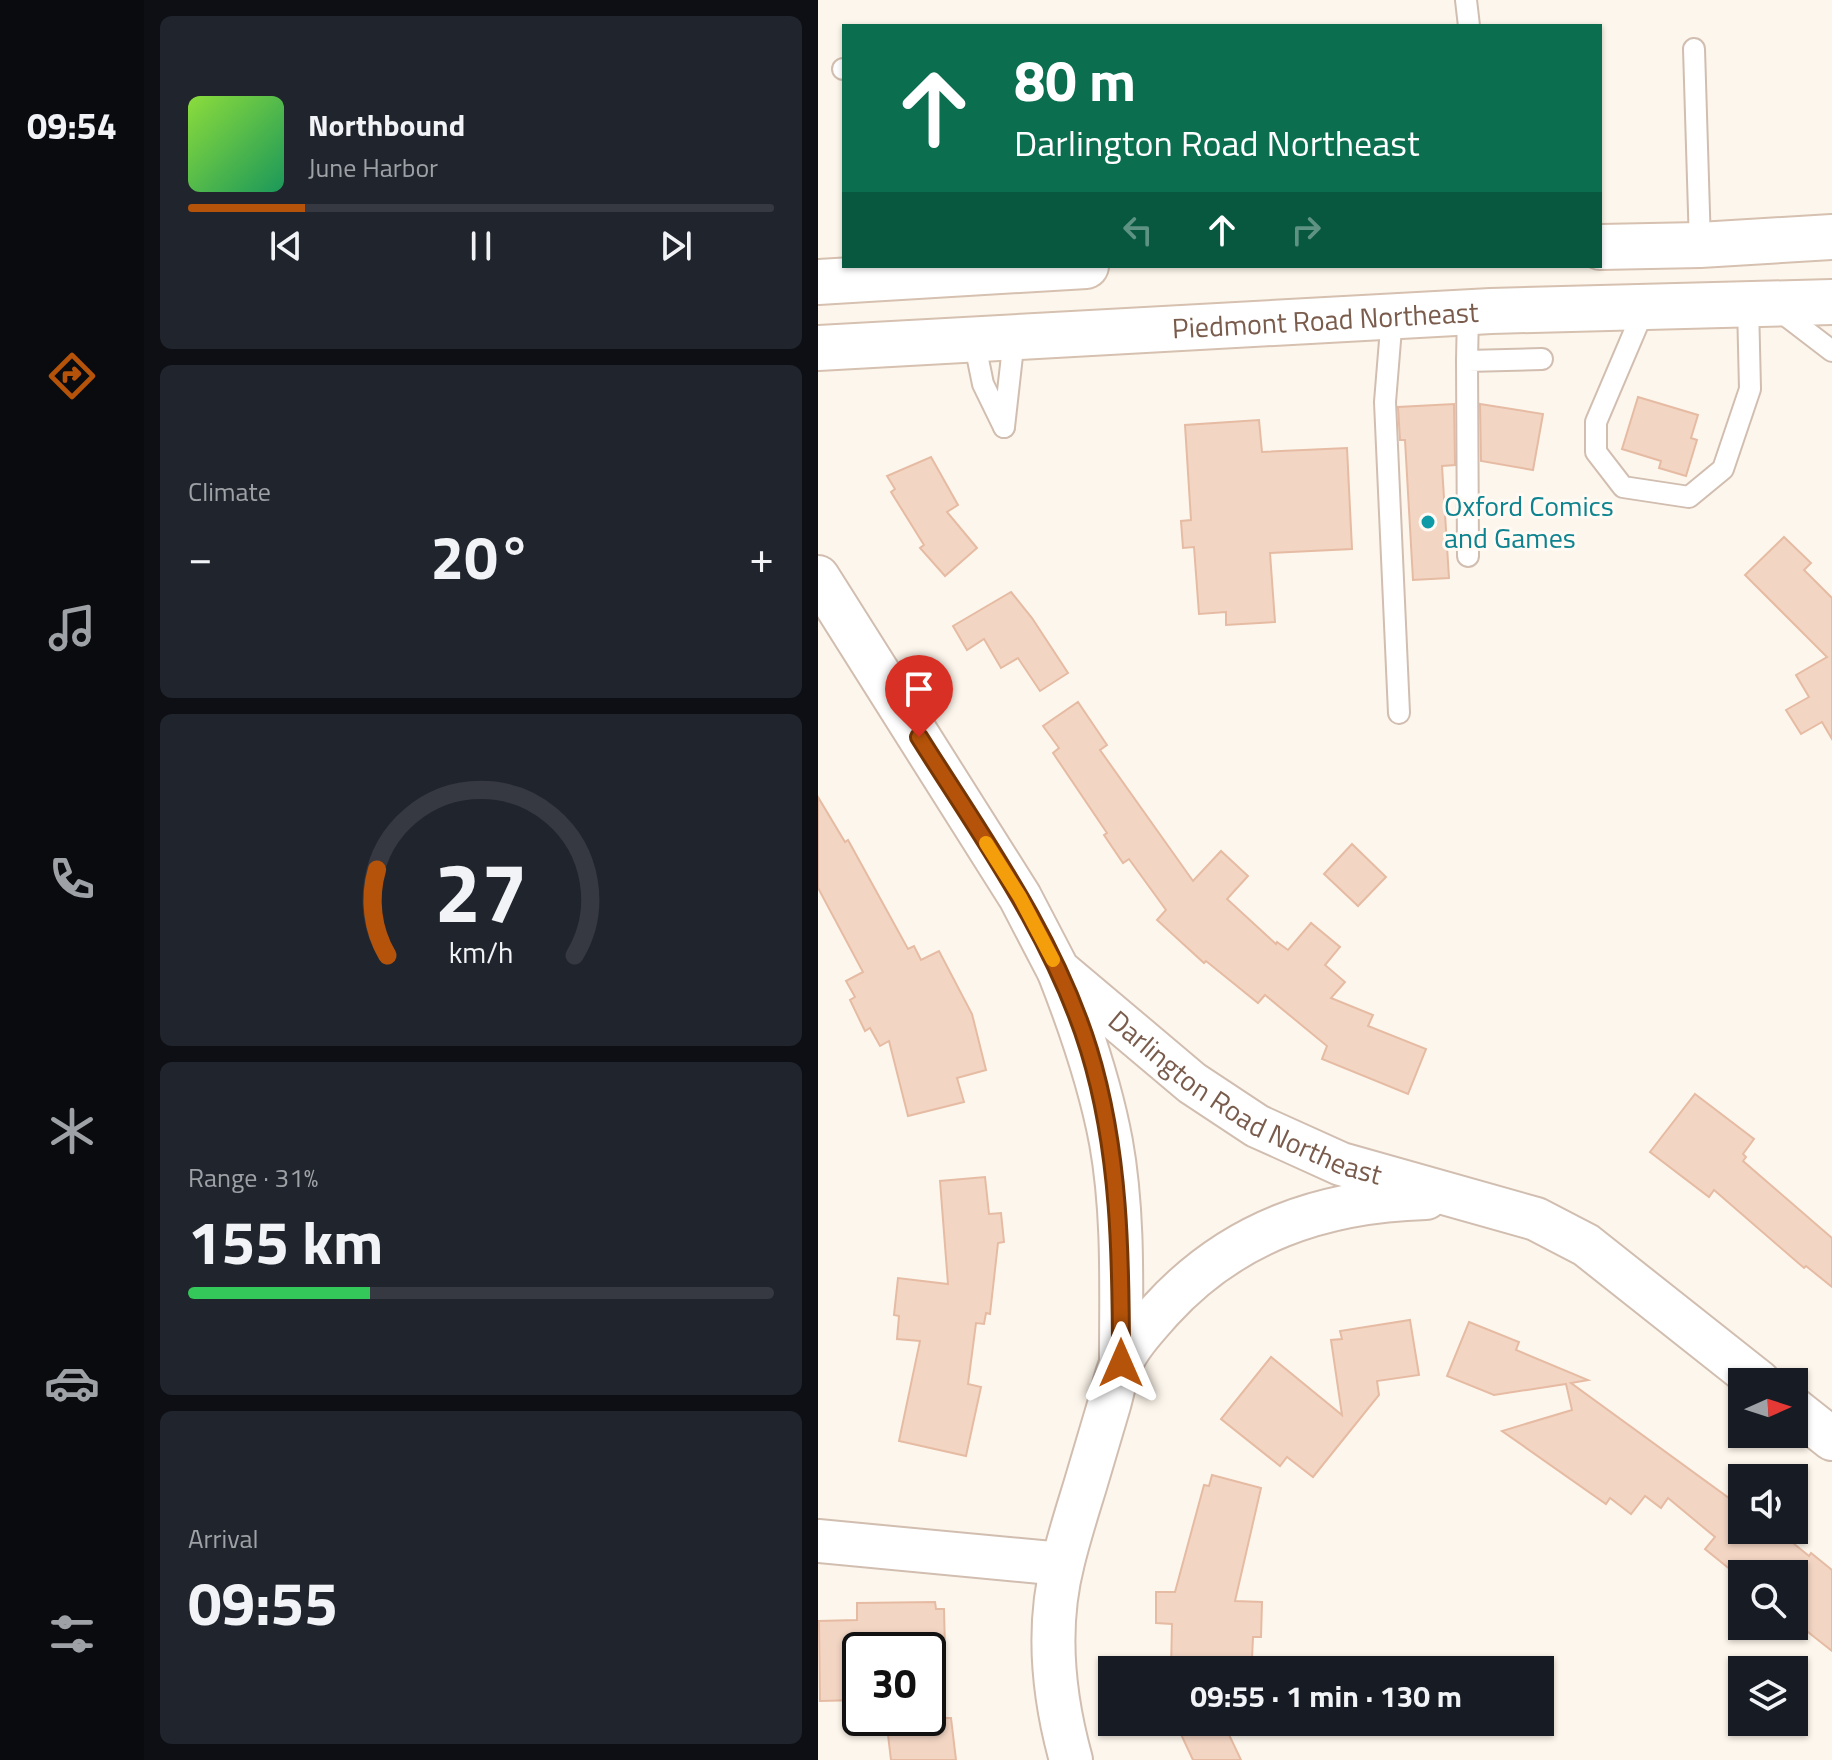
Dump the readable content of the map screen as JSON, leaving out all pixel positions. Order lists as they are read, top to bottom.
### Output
{
  "streets": {
    "main road": ["Piedmont Road Northeast"],
    "street": ["Darlington Road Northeast"]
  },
  "places": ["Oxford Comics and Games"],
  "north": "right",
  "page": {
    "tabs": "09:54",
    "turn": ["80 m", "Darlington Road Northeast"],
    "song": ["Northbound", "June Harbor"],
    "tile": [
      "Climate",
      ["Range · 31%", "155 km"],
      ["Arrival", "09:55"]
    ],
    "heat": ["−", "20°", "+"],
    "limit": "30",
    "trip": "09:55 · 1 min · 130 m",
    "gauge": ["27", "km/h"]
  }
}
